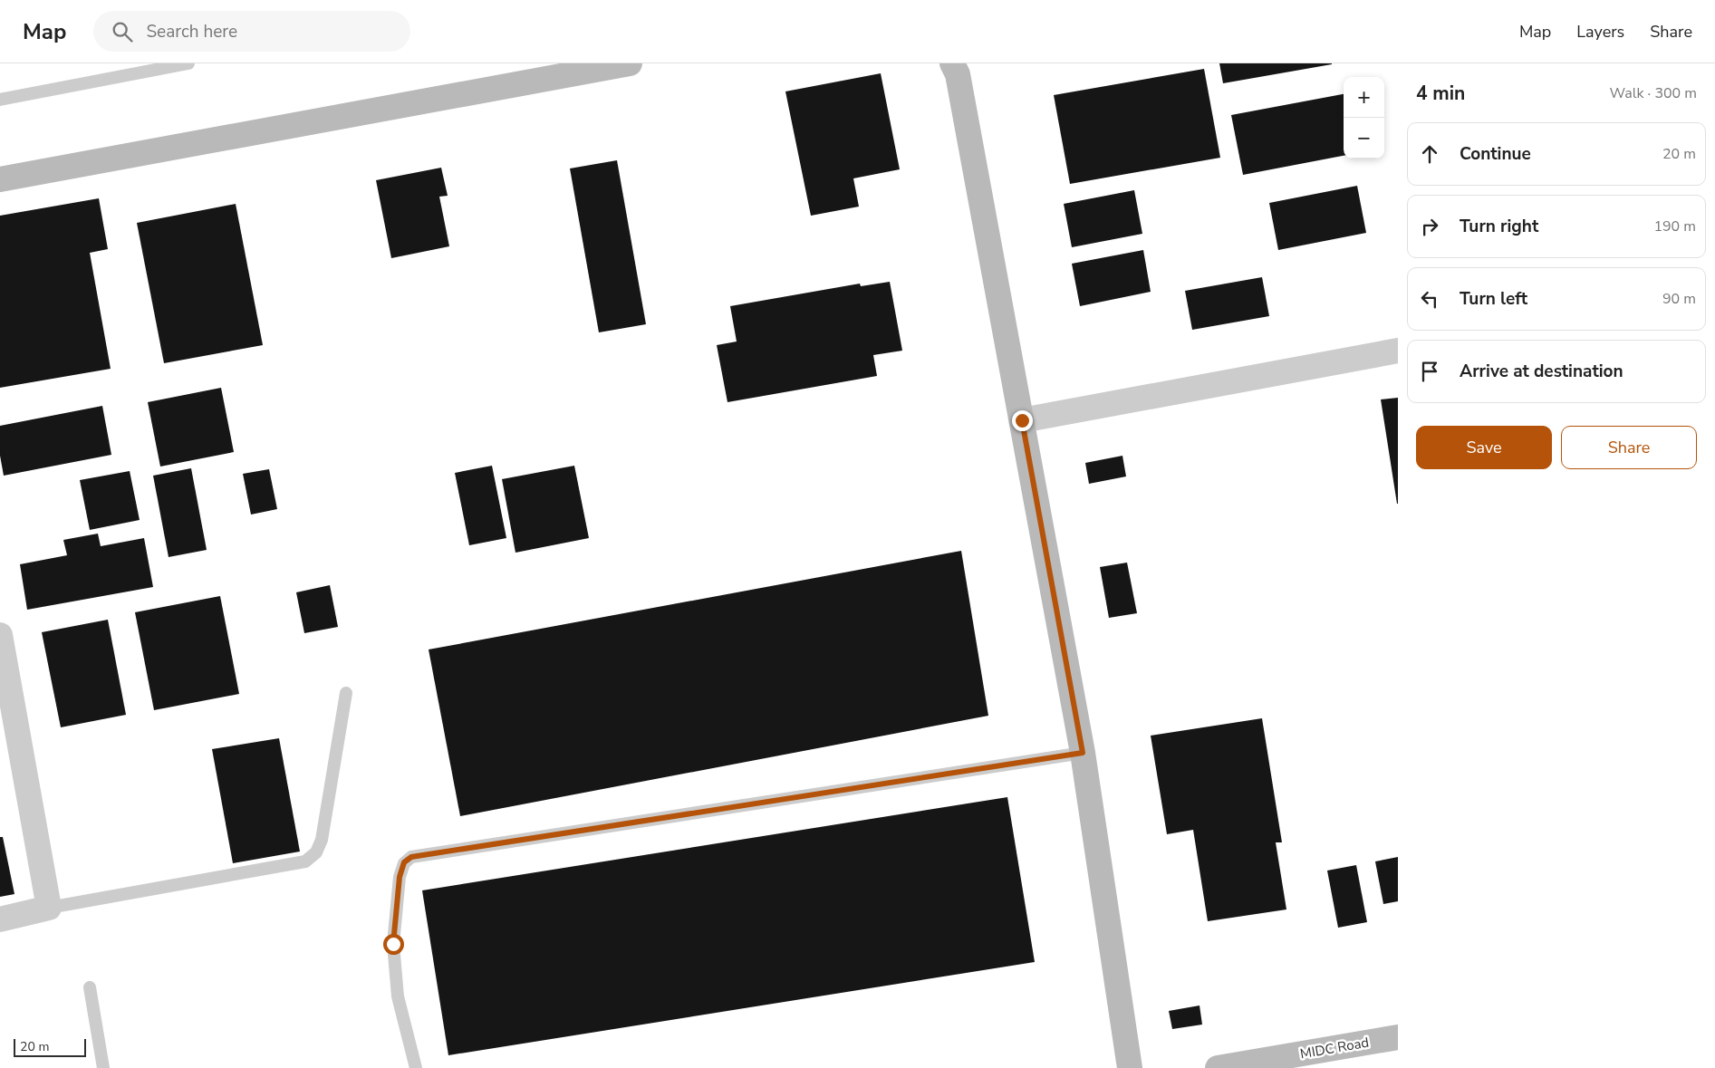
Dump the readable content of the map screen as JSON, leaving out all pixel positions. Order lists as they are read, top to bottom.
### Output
{
  "streets": {
    "street": ["MIDC Road"]
  },
  "scale_bar": "20 m",
  "page": {
    "header": "Map",
    "search": "Search here",
    "nav": ["Map", "Layers", "Share"],
    "heading": ["4 min", "Walk · 300 m"],
    "map_buttons": ["+", "−"],
    "list": [
      ["Continue", "20 m"],
      ["Turn right", "190 m"],
      ["Turn left", "90 m"],
      "Arrive at destination"
    ],
    "buttons": ["Save", "Share"],
    "scale": "20 m"
  }
}
